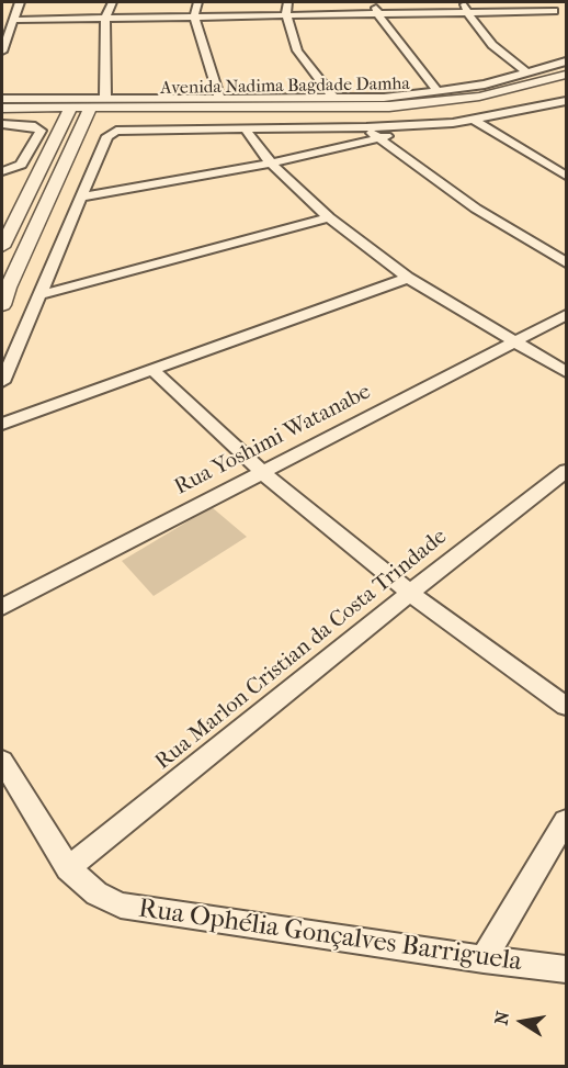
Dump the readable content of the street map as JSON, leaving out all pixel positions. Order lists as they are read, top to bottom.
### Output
{
  "streets": {
    "street": [
      "Avenida Nadima Bagdade Damha",
      "Rua Yoshimi Watanabe",
      "Rua Marlon Cristian da Costa Trindade",
      "Rua Ophélia Gonçalves Barriguela"
    ]
  },
  "crossings": [
    ["Rua Marlon Cristian da Costa Trindade", "Rua Ophélia Gonçalves Barriguela"]
  ],
  "north": "left"
}
